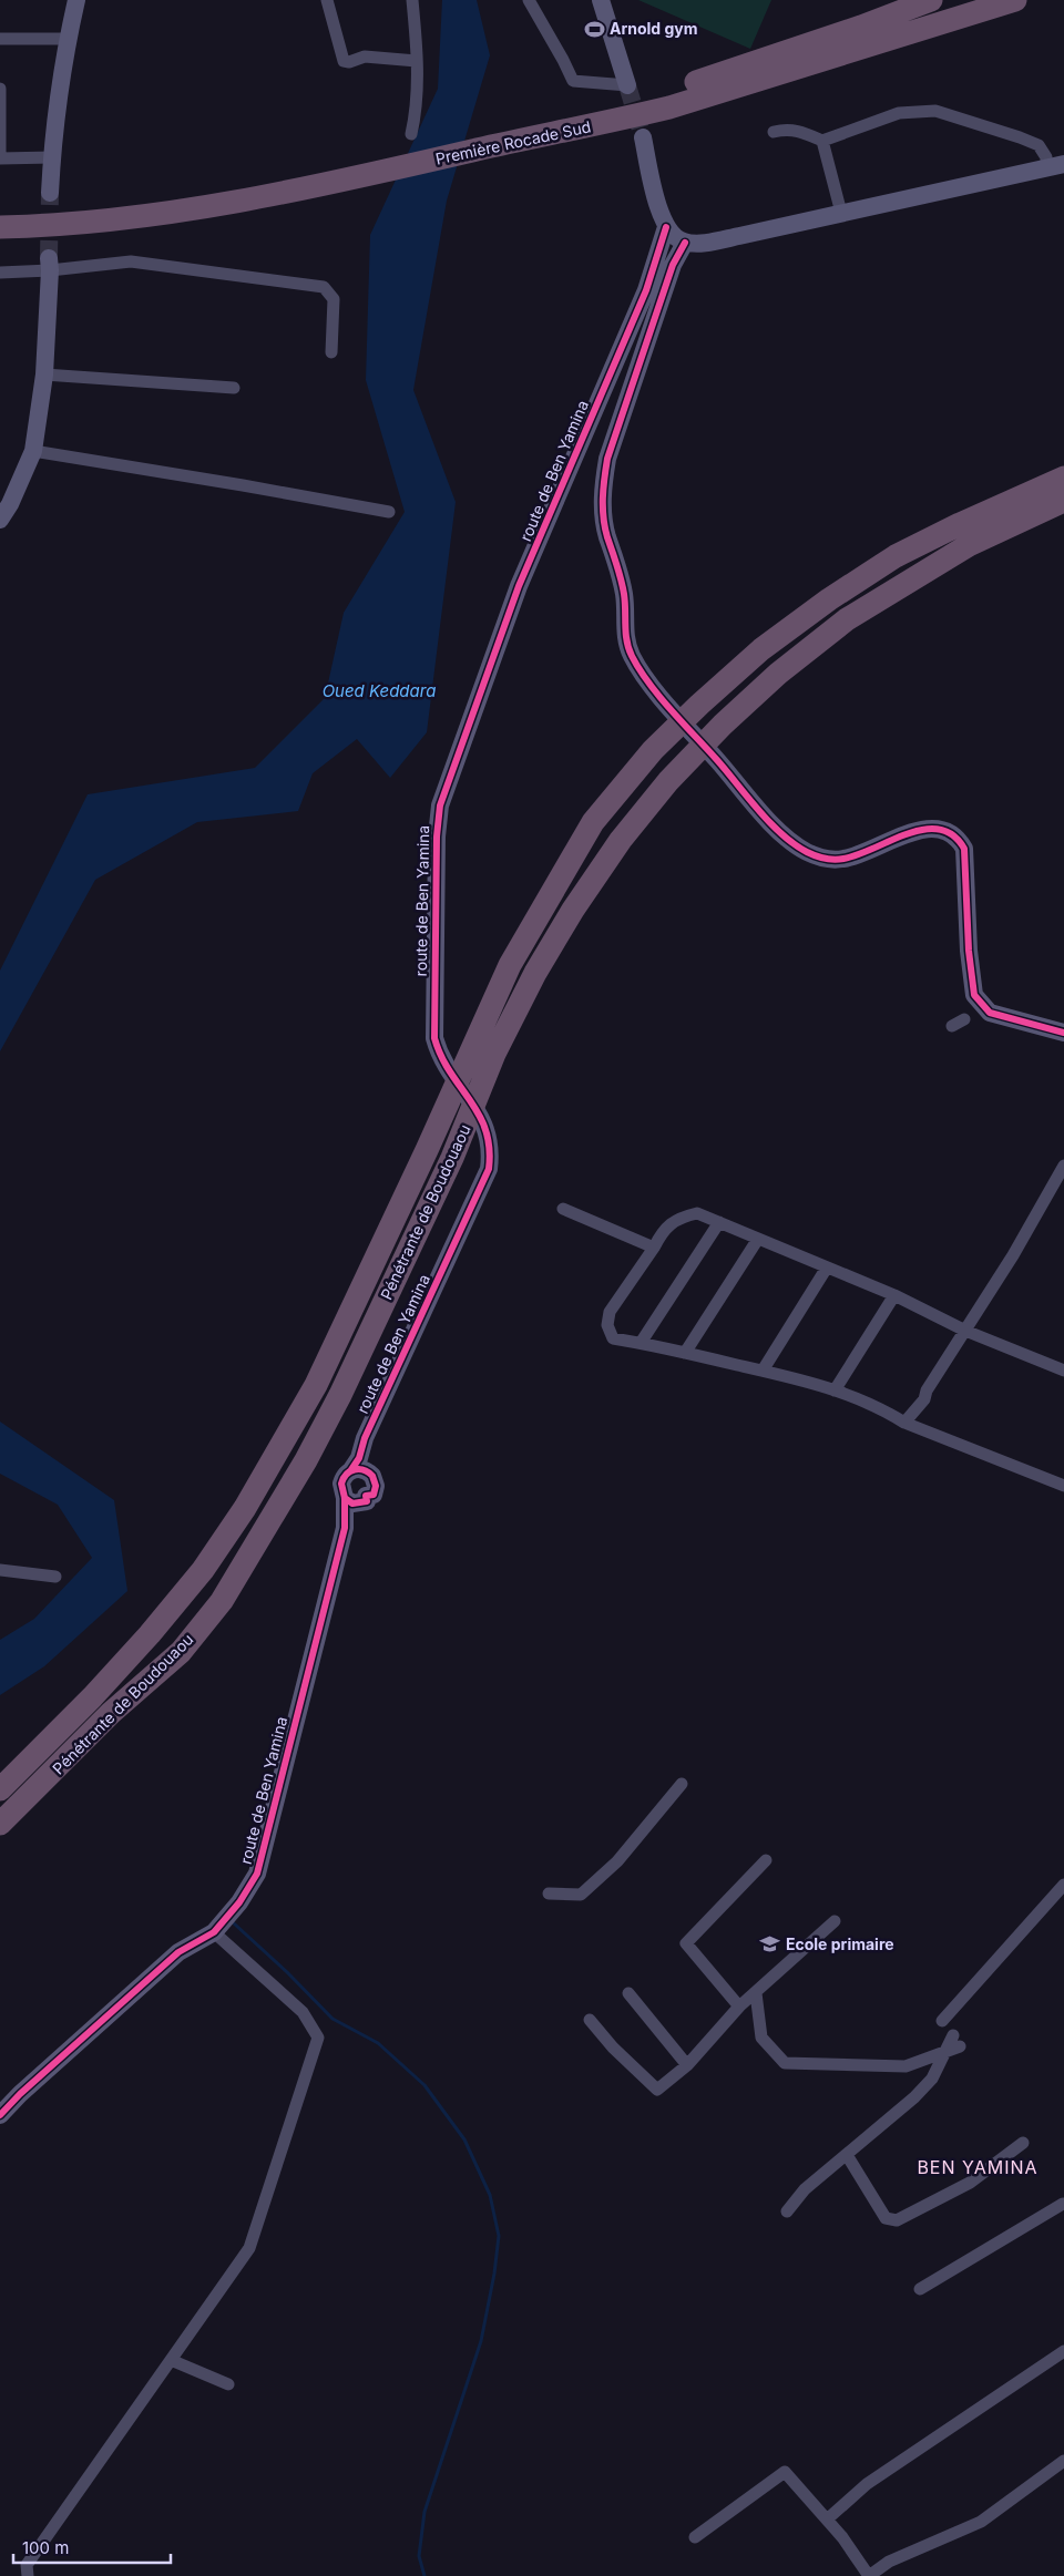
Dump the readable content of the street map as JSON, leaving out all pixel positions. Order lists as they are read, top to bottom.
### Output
{
  "streets": {
    "highway": ["Première Rocade Sud", "Pénétrante de Boudouaou"],
    "street": ["route de Ben Yamina"]
  },
  "districts": ["BEN YAMINA"],
  "water": ["Oued Keddara"],
  "places": {
    "sports": ["Arnold gym"],
    "school or university": ["Ecole primaire"]
  },
  "scale_bar": "100 m"
}
